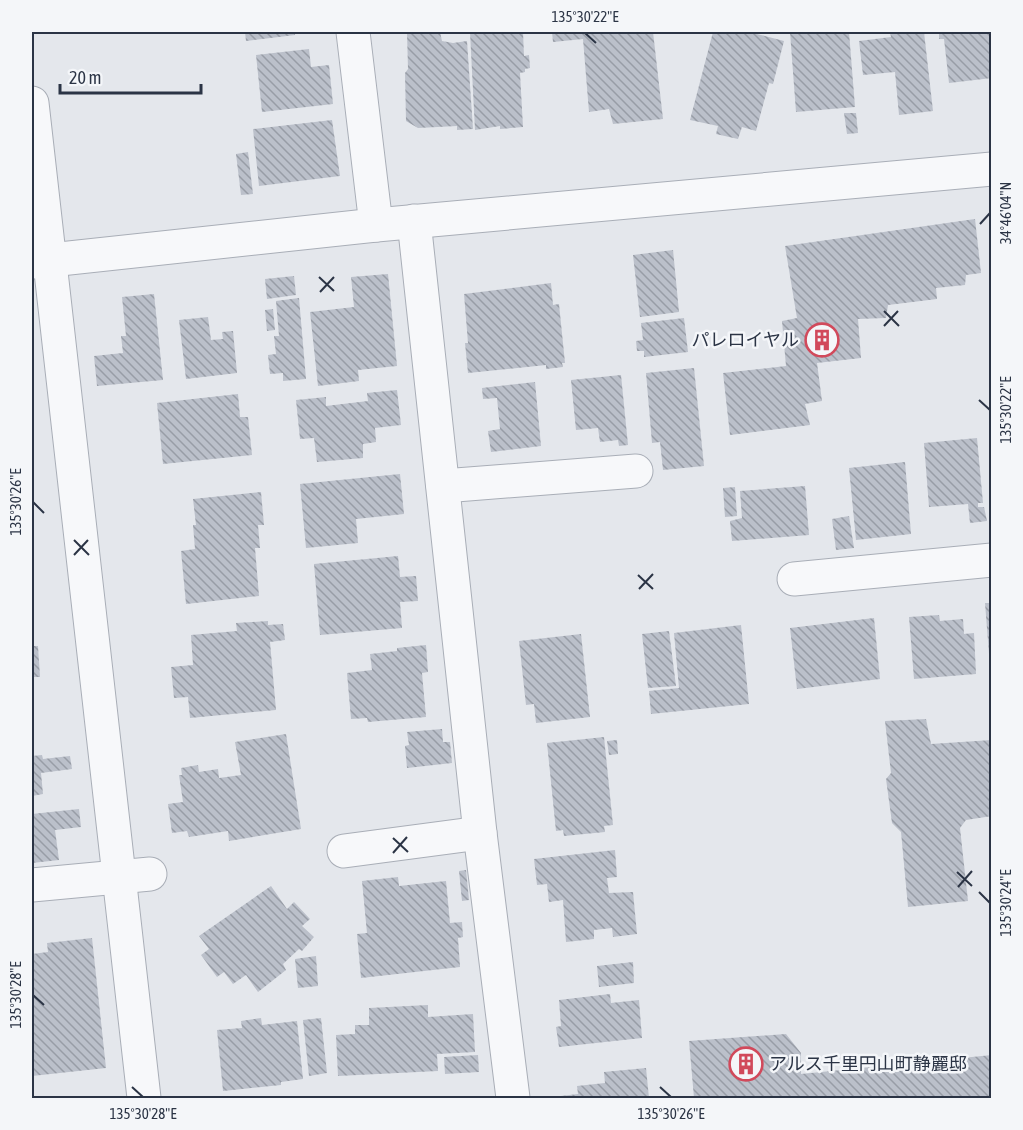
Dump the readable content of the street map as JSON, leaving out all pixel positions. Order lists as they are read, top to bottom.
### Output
{
  "places": {
    "building": ["パレロイヤル", "アルス千里円山町静麗邸"]
  },
  "scale_bar": "20 m",
  "coordinates": [
    "135°30'22\"E",
    "34°46'04\"N",
    "135°30'26\"E",
    "135°30'24\"E",
    "135°30'28\"E"
  ]
}
